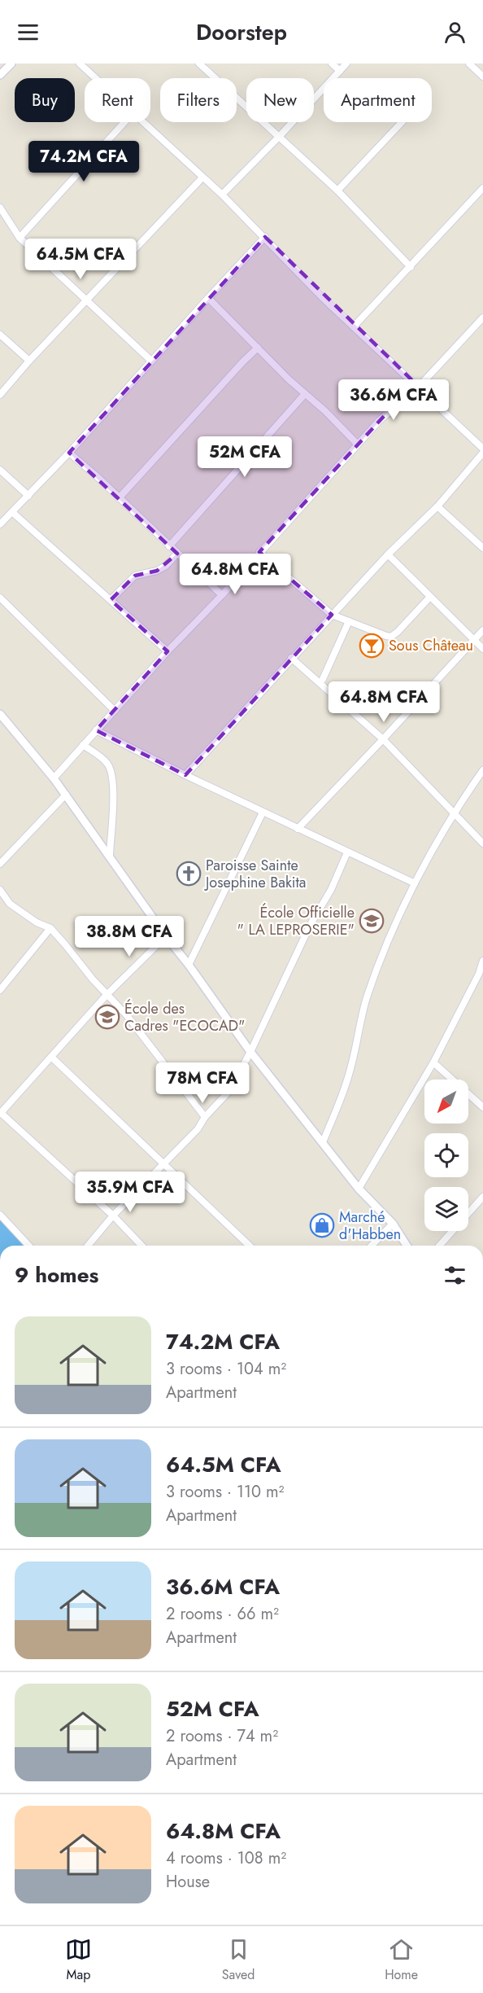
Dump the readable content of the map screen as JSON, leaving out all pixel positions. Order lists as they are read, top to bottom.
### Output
{
  "places": {
    "bar": ["Sous Château"],
    "church": ["Paroisse Sainte Josephine Bakita"],
    "school or university": ["École Officielle \" LA LEPROSERIE\"", "École des Cadres \"ECOCAD\""],
    "shop": ["Marché d'Habben"]
  },
  "north": "bottom left",
  "page": {
    "header": "Doorstep",
    "chip": [
      "Buy",
      "Rent",
      "Filters",
      "New",
      "Apartment"
    ],
    "price": [
      "74.2M CFA",
      "64.5M CFA",
      "36.6M CFA",
      "52M CFA",
      "64.8M CFA",
      "64.8M CFA",
      "38.8M CFA",
      "78M CFA",
      "35.9M CFA"
    ],
    "heading": "9 homes",
    "list": [
      {
        "name": "74.2M CFA",
        "note": "3 rooms · 104 m² · Apartment"
      },
      {
        "name": "64.5M CFA",
        "note": "3 rooms · 110 m² · Apartment"
      },
      {
        "name": "36.6M CFA",
        "note": "2 rooms · 66 m² · Apartment"
      },
      {
        "name": "52M CFA",
        "note": "2 rooms · 74 m² · Apartment"
      },
      {
        "name": "64.8M CFA",
        "note": "4 rooms · 108 m² · House"
      }
    ],
    "tabs": ["Map", "Saved", "Home"]
  }
}
